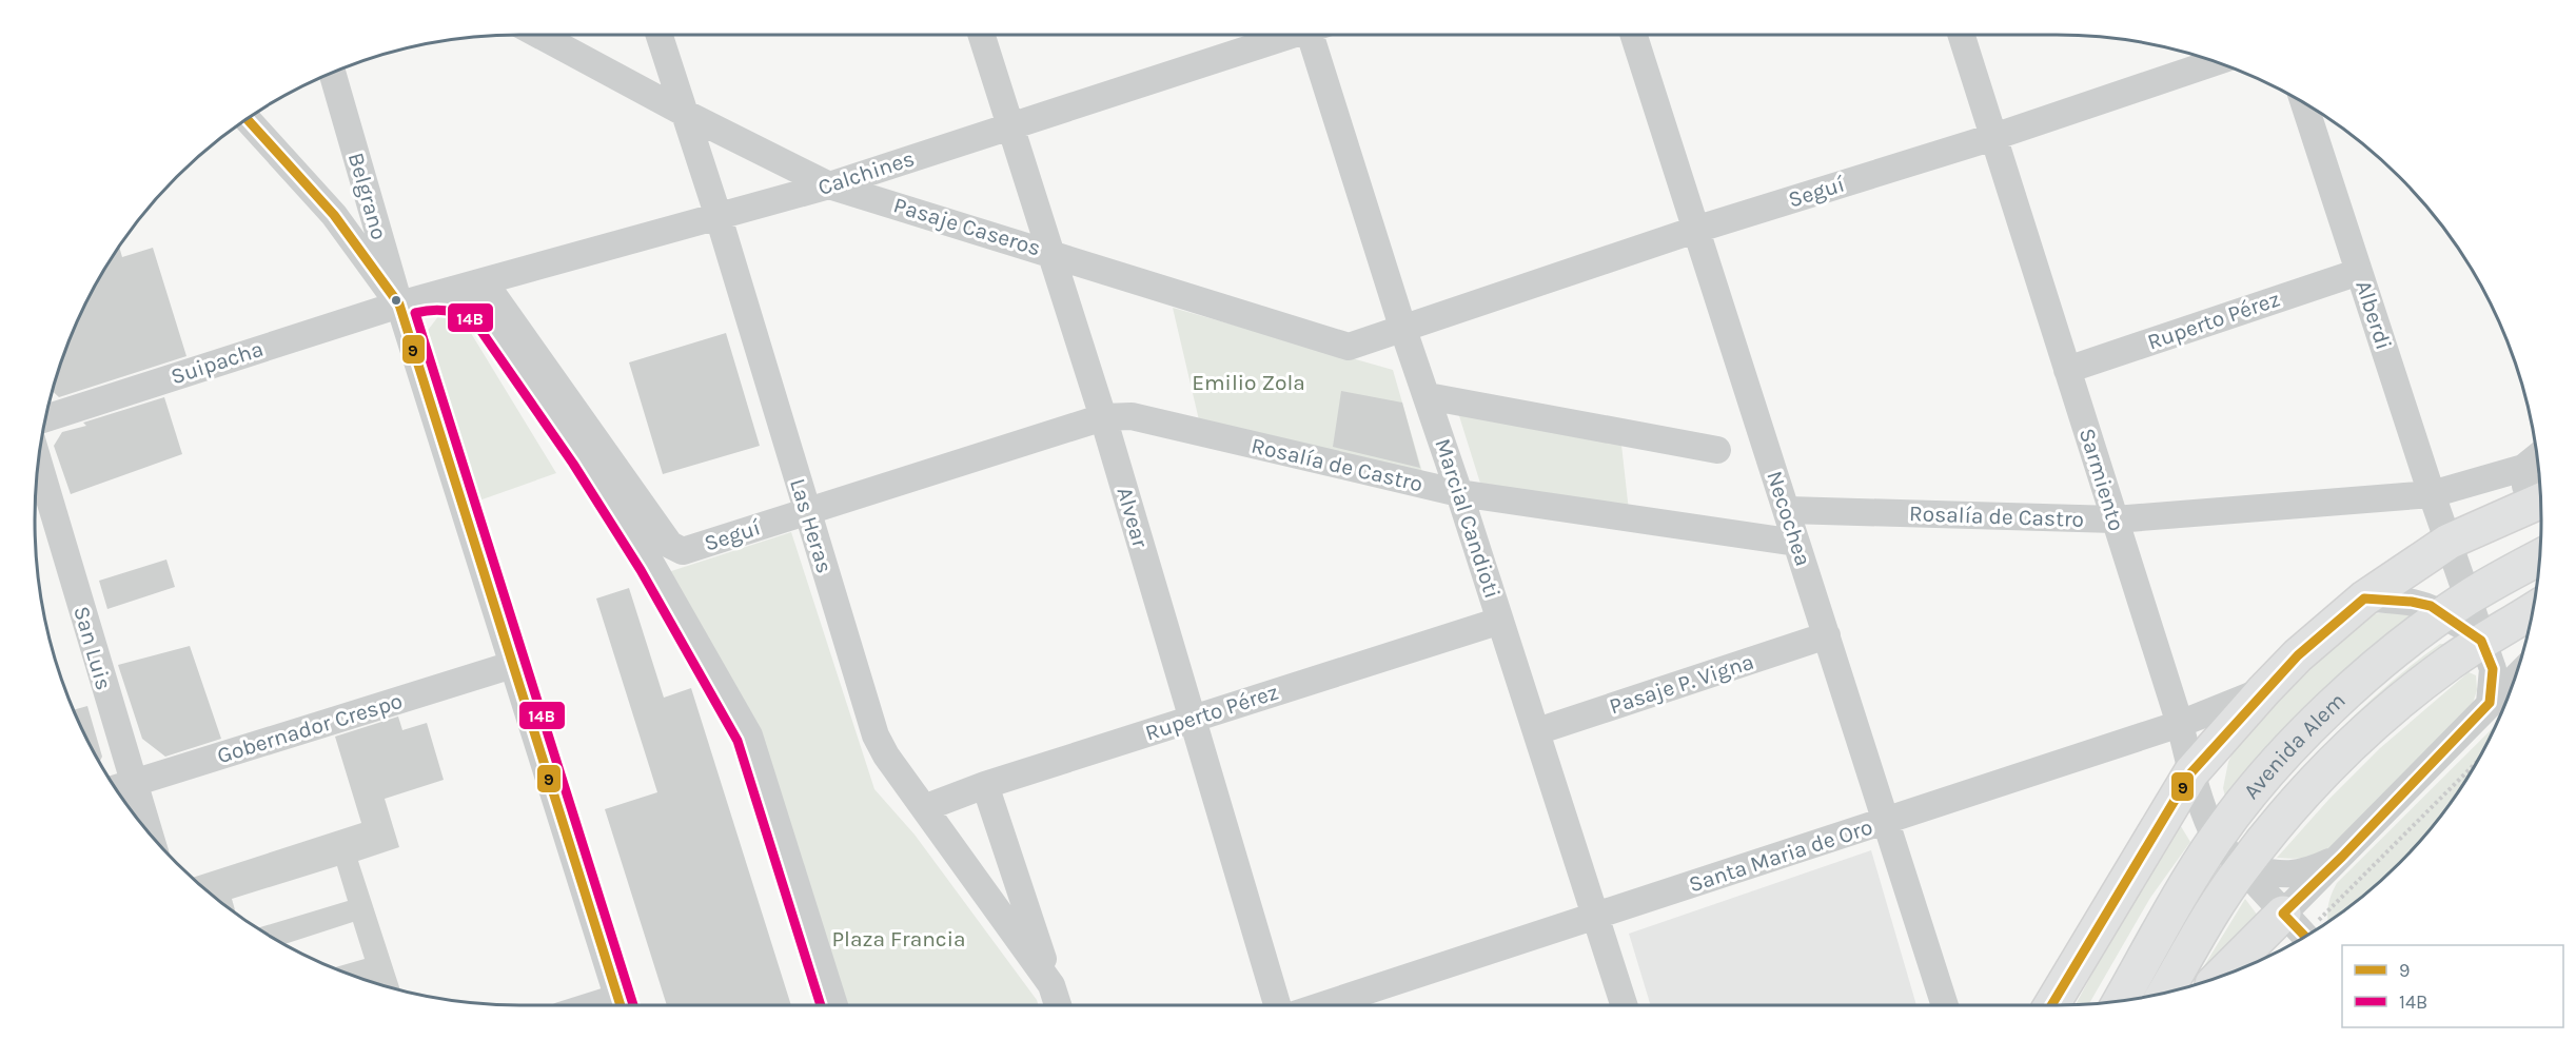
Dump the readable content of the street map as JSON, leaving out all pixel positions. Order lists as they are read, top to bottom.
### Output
{
  "streets": {
    "main road": ["Avenida Alem"],
    "street": [
      "Calchines",
      "Seguí",
      "Belgrano",
      "Pasaje Caseros",
      "Alberdi",
      "Ruperto Pérez",
      "Suipacha",
      "Rosalía de Castro",
      "Sarmiento",
      "Alvear",
      "Marcial Candioti",
      "Necochea",
      "Las Heras",
      "San Luis",
      "Pasaje P. Vigna",
      "Gobernador Crespo",
      "Santa Maria de Oro"
    ]
  },
  "crossings": [
    ["Calchines", "Seguí"],
    ["Calchines", "Belgrano"],
    ["Calchines", "Pasaje Caseros"],
    ["Calchines", "Suipacha"],
    ["Calchines", "Alvear"],
    ["Calchines", "Las Heras"],
    ["Seguí", "Pasaje Caseros"],
    ["Seguí", "Rosalía de Castro"],
    ["Seguí", "Sarmiento"],
    ["Seguí", "Alvear"],
    ["Seguí", "Marcial Candioti"],
    ["Seguí", "Necochea"],
    ["Seguí", "Las Heras"],
    ["Belgrano", "Suipacha"],
    ["Belgrano", "Gobernador Crespo"],
    ["Pasaje Caseros", "Alvear"],
    ["Pasaje Caseros", "Marcial Candioti"],
    ["Pasaje Caseros", "Las Heras"],
    ["Alberdi", "Ruperto Pérez"],
    ["Alberdi", "Rosalía de Castro"],
    ["Alberdi", "Avenida Alem"],
    ["Ruperto Pérez", "Sarmiento"],
    ["Ruperto Pérez", "Alvear"],
    ["Ruperto Pérez", "Marcial Candioti"],
    ["Ruperto Pérez", "Las Heras"],
    ["Rosalía de Castro", "Sarmiento"],
    ["Rosalía de Castro", "Alvear"],
    ["Rosalía de Castro", "Marcial Candioti"],
    ["Rosalía de Castro", "Necochea"],
    ["Sarmiento", "Avenida Alem"],
    ["Sarmiento", "Santa Maria de Oro"],
    ["Marcial Candioti", "Pasaje P. Vigna"],
    ["Marcial Candioti", "Santa Maria de Oro"],
    ["Necochea", "Pasaje P. Vigna"],
    ["Necochea", "Santa Maria de Oro"],
    ["San Luis", "Gobernador Crespo"]
  ],
  "parks": ["Emilio Zola", "Plaza Francia"],
  "lines": ["transit line 9", "transit line 14B"],
  "legend": ["9", "14B"]
}
